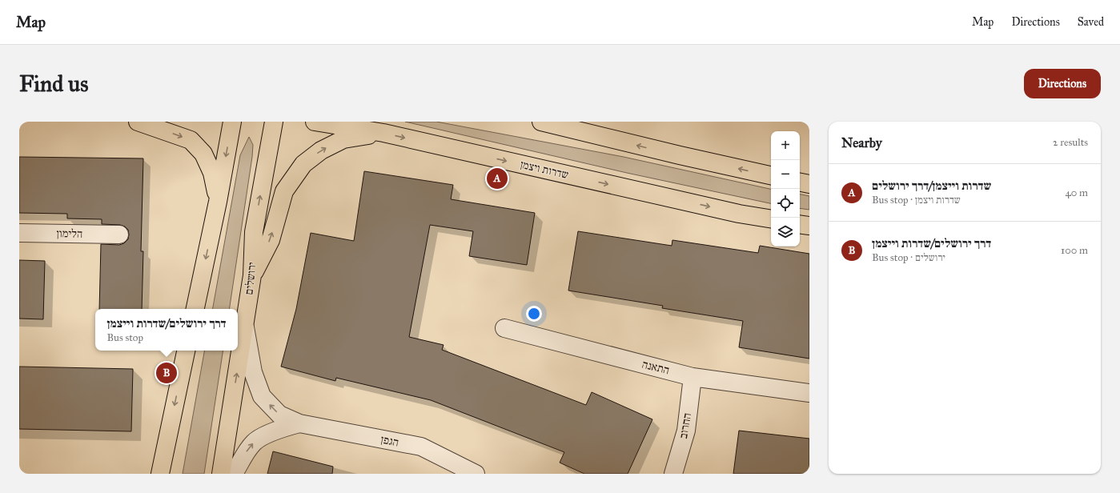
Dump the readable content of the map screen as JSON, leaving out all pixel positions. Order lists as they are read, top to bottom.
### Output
{
  "streets": {
    "main road": ["שדרות ויצמן", "ירושלים"],
    "street": [
      "הלימון",
      "התאנה",
      "החרוב",
      "הגפן"
    ]
  },
  "crossings": [
    ["ירושלים", "הגפן"],
    ["התאנה", "החרוב"]
  ],
  "page": {
    "header": "Map",
    "nav": ["Map", "Directions", "Saved"],
    "buttons": "Directions",
    "title": "Find us",
    "heading": ["Nearby", "2 results"],
    "map_buttons": ["+", "−"],
    "list": [
      {
        "mark": "A",
        "name": "שדרות וייצמן/דרך ירושלים",
        "note": "Bus stop · שדרות ויצמן",
        "value": "40 m"
      },
      {
        "mark": "B",
        "name": "דרך ירושלים/שדרות וייצמן",
        "note": "Bus stop · ירושלים",
        "value": "100 m"
      }
    ],
    "pins": ["A", "B"],
    "popup": ["דרך ירושלים/שדרות וייצמן", "Bus stop"]
  }
}
